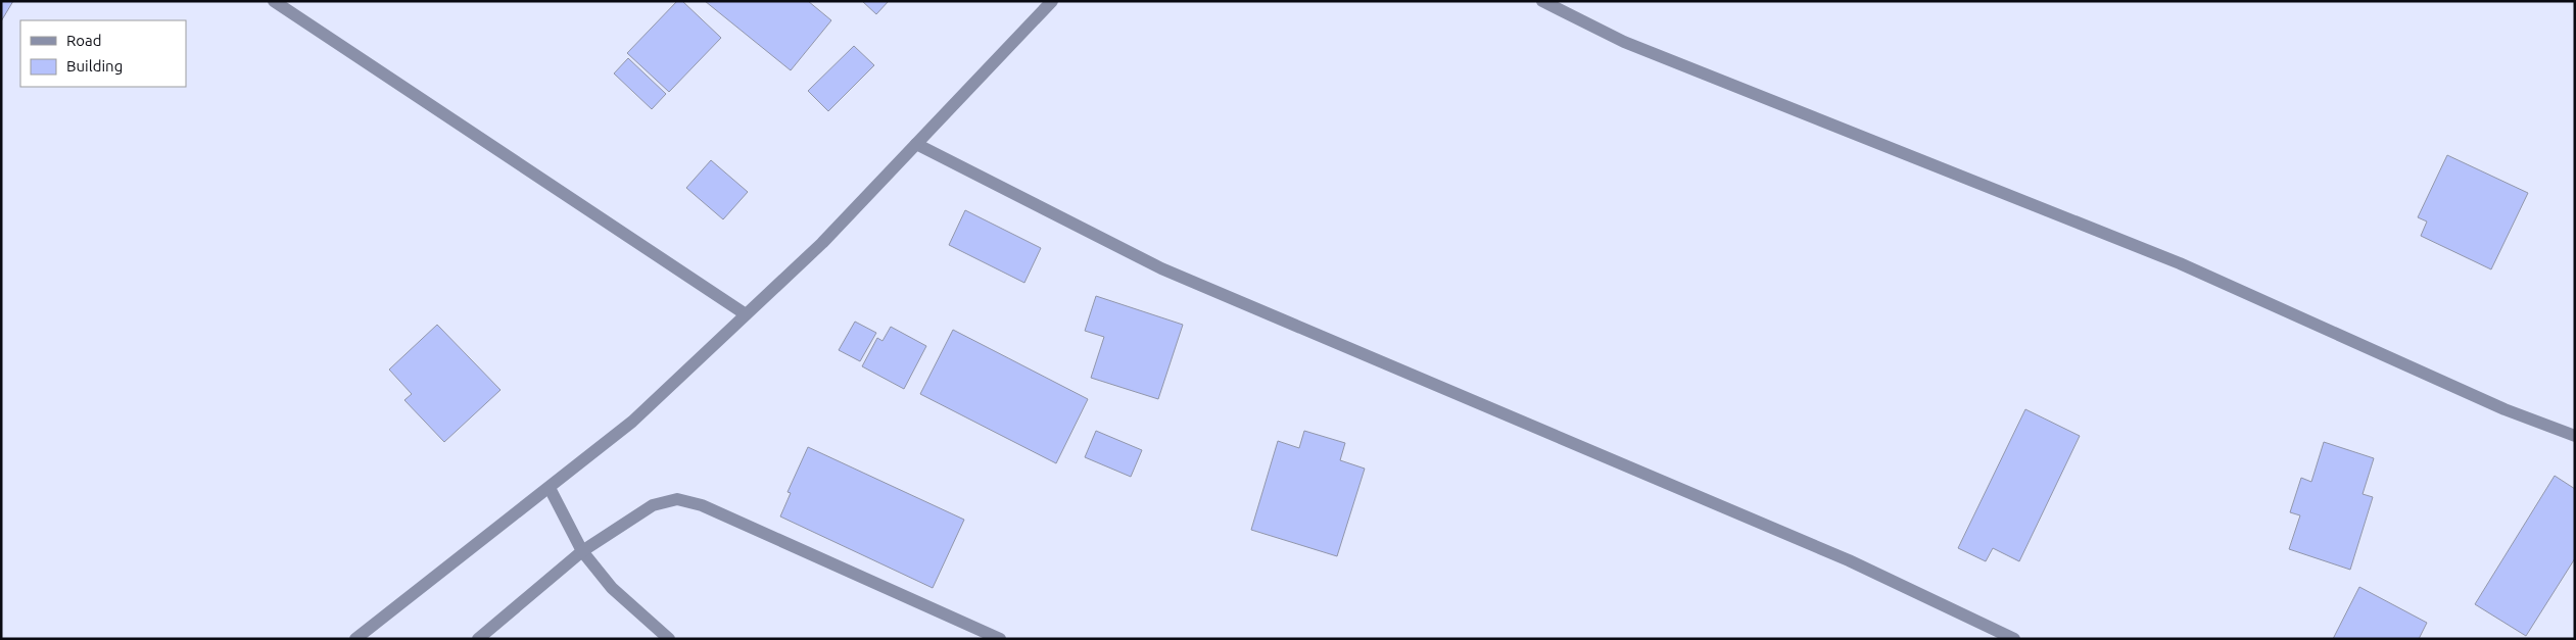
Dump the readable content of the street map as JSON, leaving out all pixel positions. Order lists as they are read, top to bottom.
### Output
{
  "legend": ["Road", "Building"]
}
